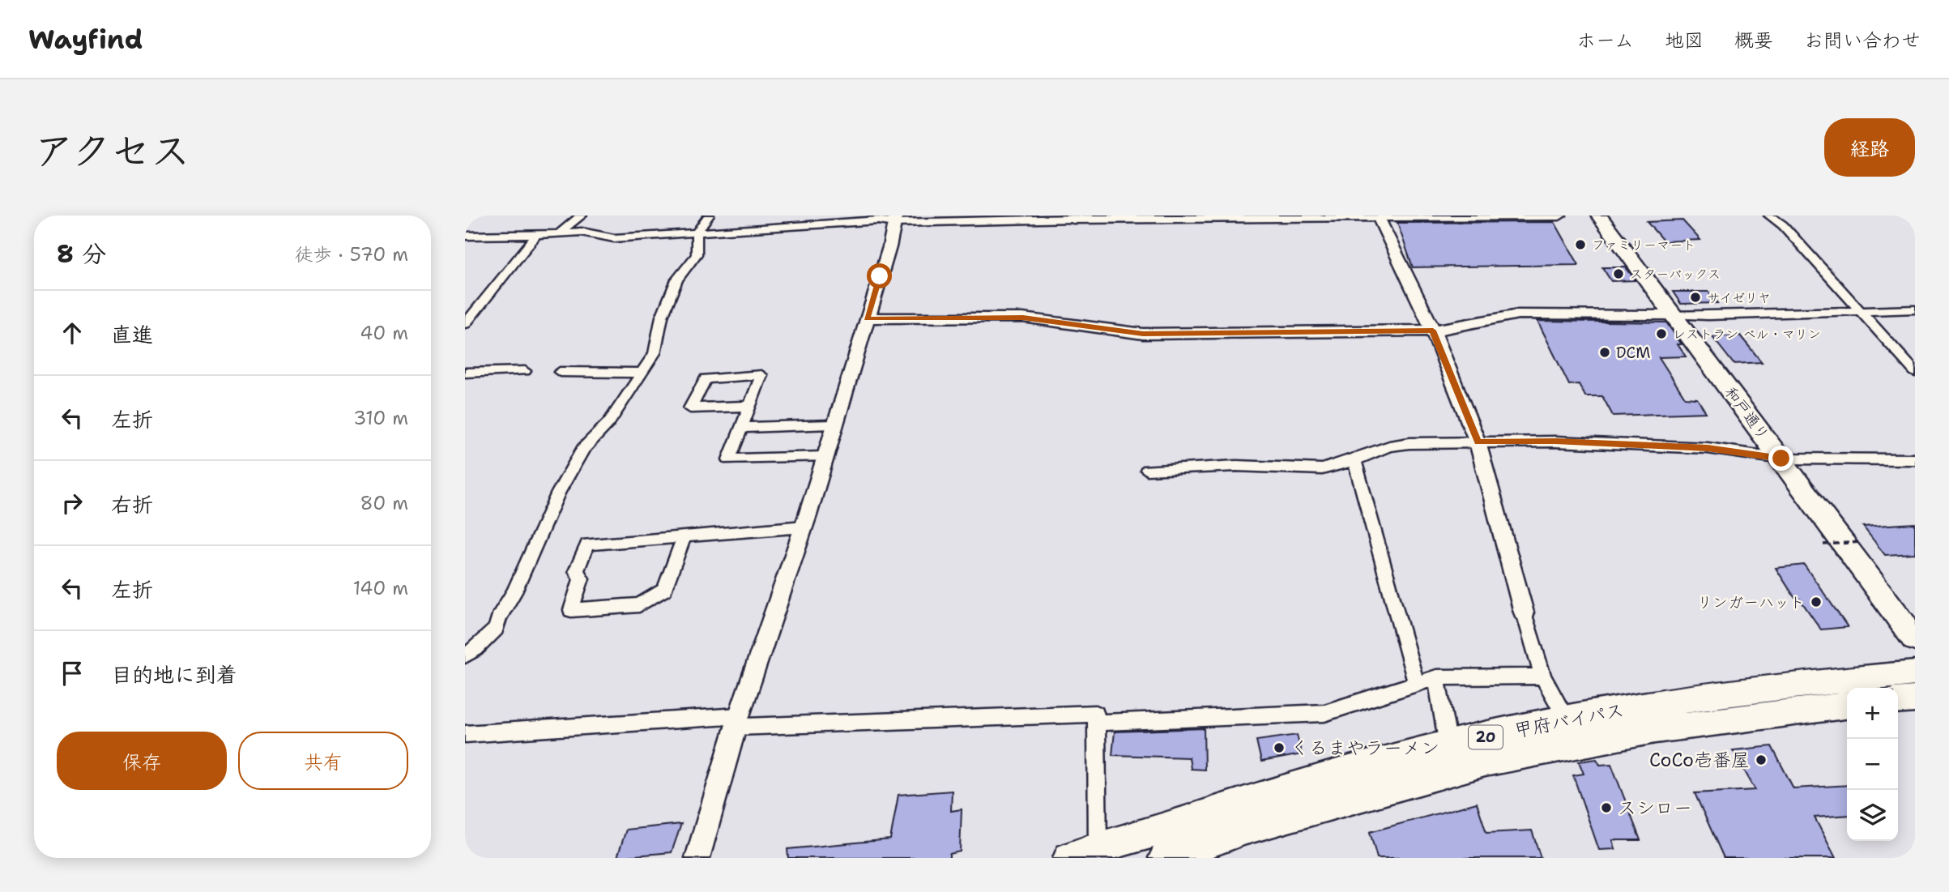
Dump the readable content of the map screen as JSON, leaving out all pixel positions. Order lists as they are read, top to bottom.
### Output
{
  "streets": {
    "highway": ["和戸通り", "甲府バイパス", "20"]
  },
  "places": [
    "ファミリーマート",
    "スターバックス",
    "サイゼリヤ",
    "レストラン ベル・マリン",
    "DCM",
    "リンガーハット",
    "くるまやラーメン",
    "CoCo壱番屋",
    "スシロー"
  ],
  "page": {
    "header": "Wayfind",
    "nav": [
      "ホーム",
      "地図",
      "概要",
      "お問い合わせ"
    ],
    "title": "アクセス",
    "buttons": [
      "経路",
      ["保存", "共有"]
    ],
    "heading": ["8 分", "徒歩 · 570 m"],
    "list": [
      ["直進", "40 m"],
      ["左折", "310 m"],
      ["右折", "80 m"],
      ["左折", "140 m"],
      "目的地に到着"
    ],
    "map_buttons": ["+", "−"]
  }
}
